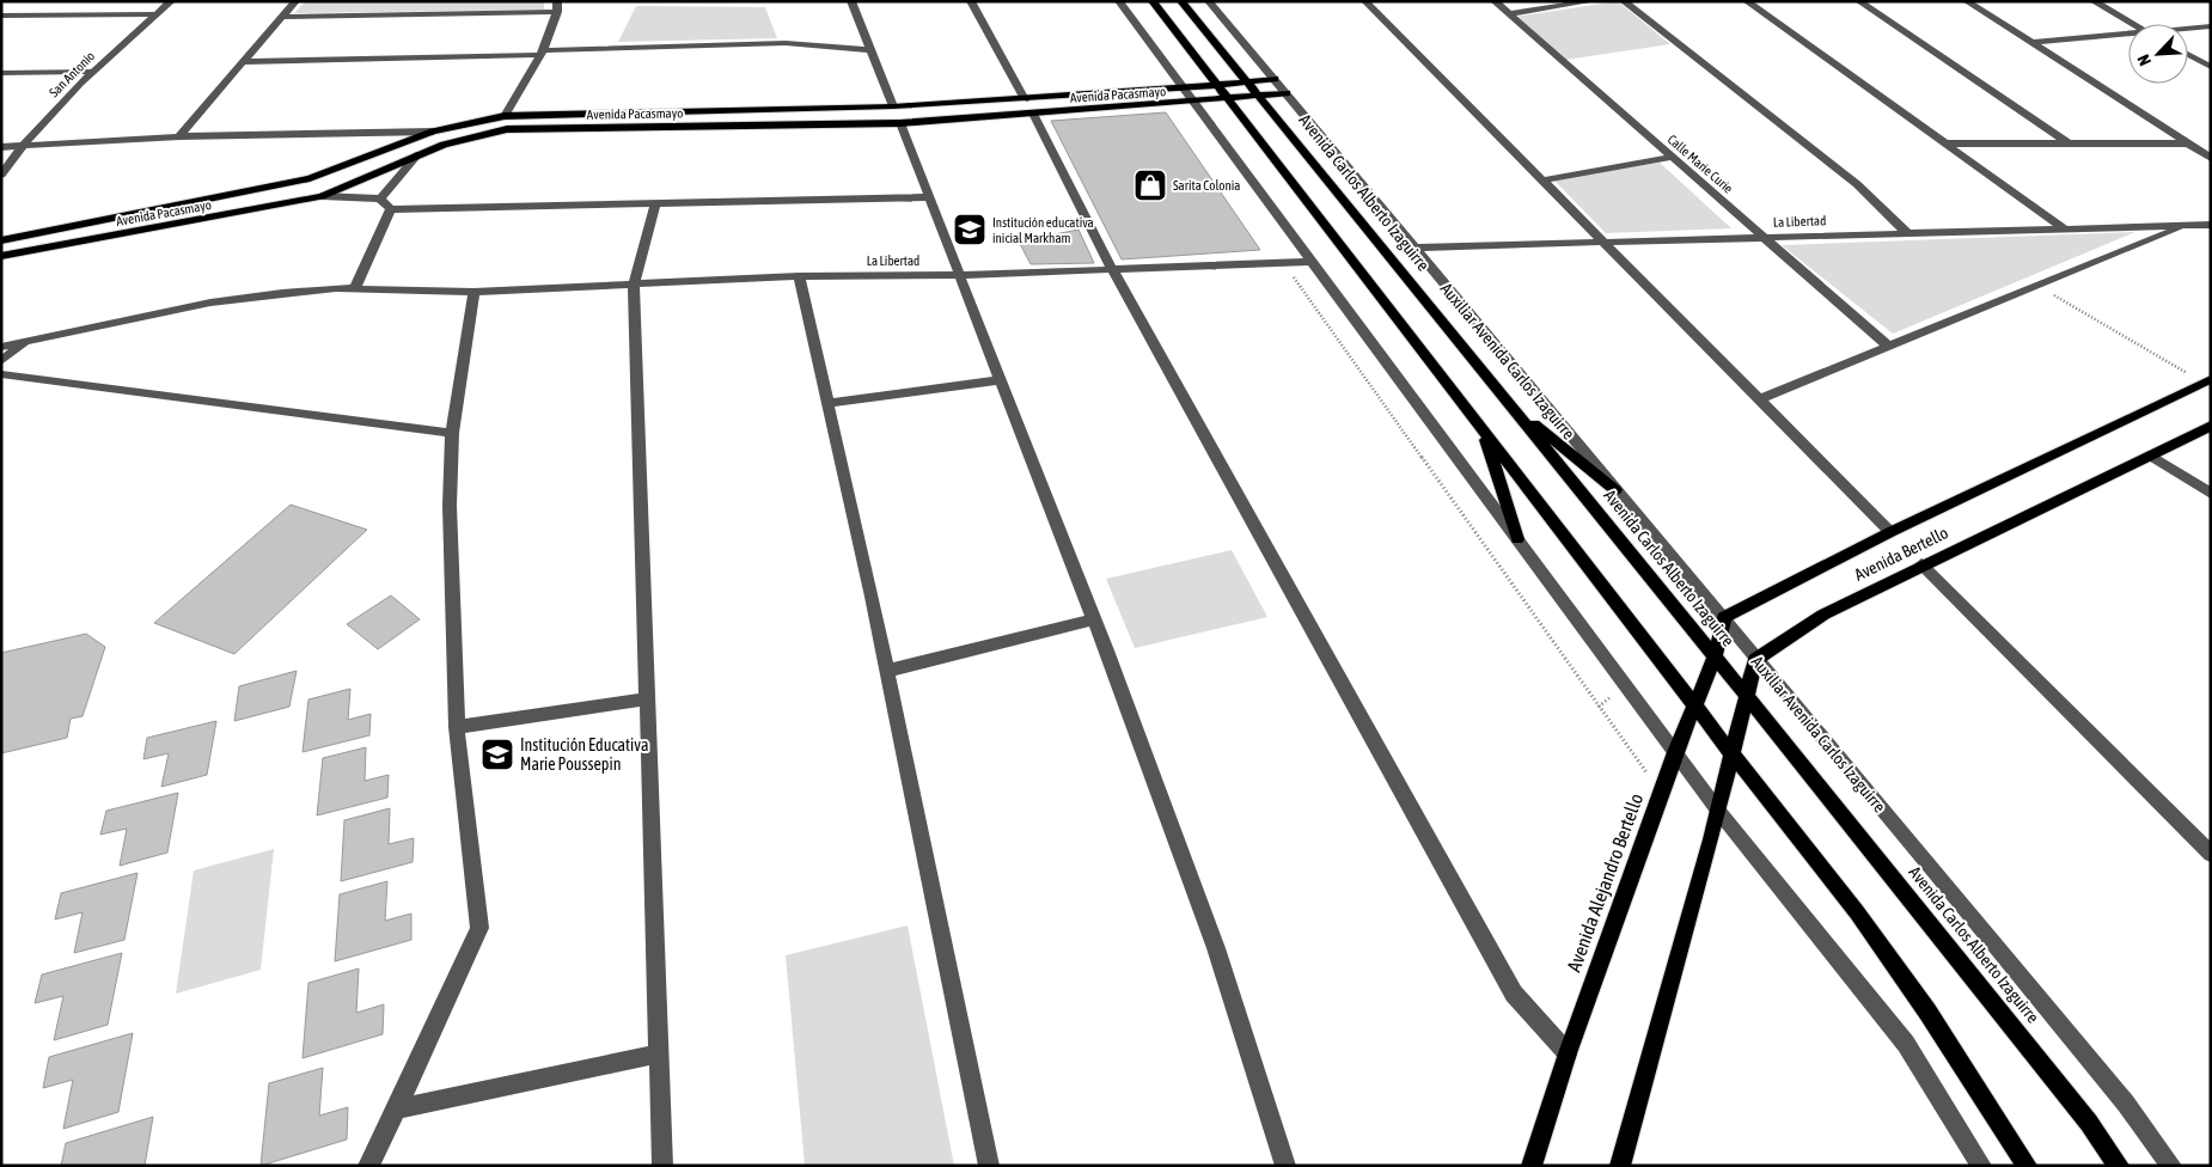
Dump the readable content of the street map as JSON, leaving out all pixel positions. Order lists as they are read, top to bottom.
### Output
{
  "streets": {
    "main road": [
      "Avenida Pacasmayo",
      "Avenida Carlos Alberto Izaguirre",
      "Avenida Bertello",
      "Avenida Alejandro Bertello"
    ],
    "street": [
      "San Antonio",
      "Calle Marie Curie",
      "La Libertad",
      "Auxiliar Avenida Carlos Izaguirre"
    ]
  },
  "crossings": [
    ["Avenida Pacasmayo", "Avenida Carlos Alberto Izaguirre"],
    ["Avenida Pacasmayo", "Auxiliar Avenida Carlos Izaguirre"],
    ["Calle Marie Curie", "La Libertad"],
    ["Avenida Carlos Alberto Izaguirre", "Avenida Alejandro Bertello"],
    ["La Libertad", "Auxiliar Avenida Carlos Izaguirre"],
    ["Auxiliar Avenida Carlos Izaguirre", "Avenida Bertello"],
    ["Auxiliar Avenida Carlos Izaguirre", "Avenida Alejandro Bertello"],
    ["Avenida Bertello", "Avenida Alejandro Bertello"]
  ],
  "places": {
    "shop": ["Sarita Colonia"],
    "school or university": ["Institución educativa inicial Markham", "Institución Educativa Marie Poussepin"]
  },
  "north": "bottom left"
}
